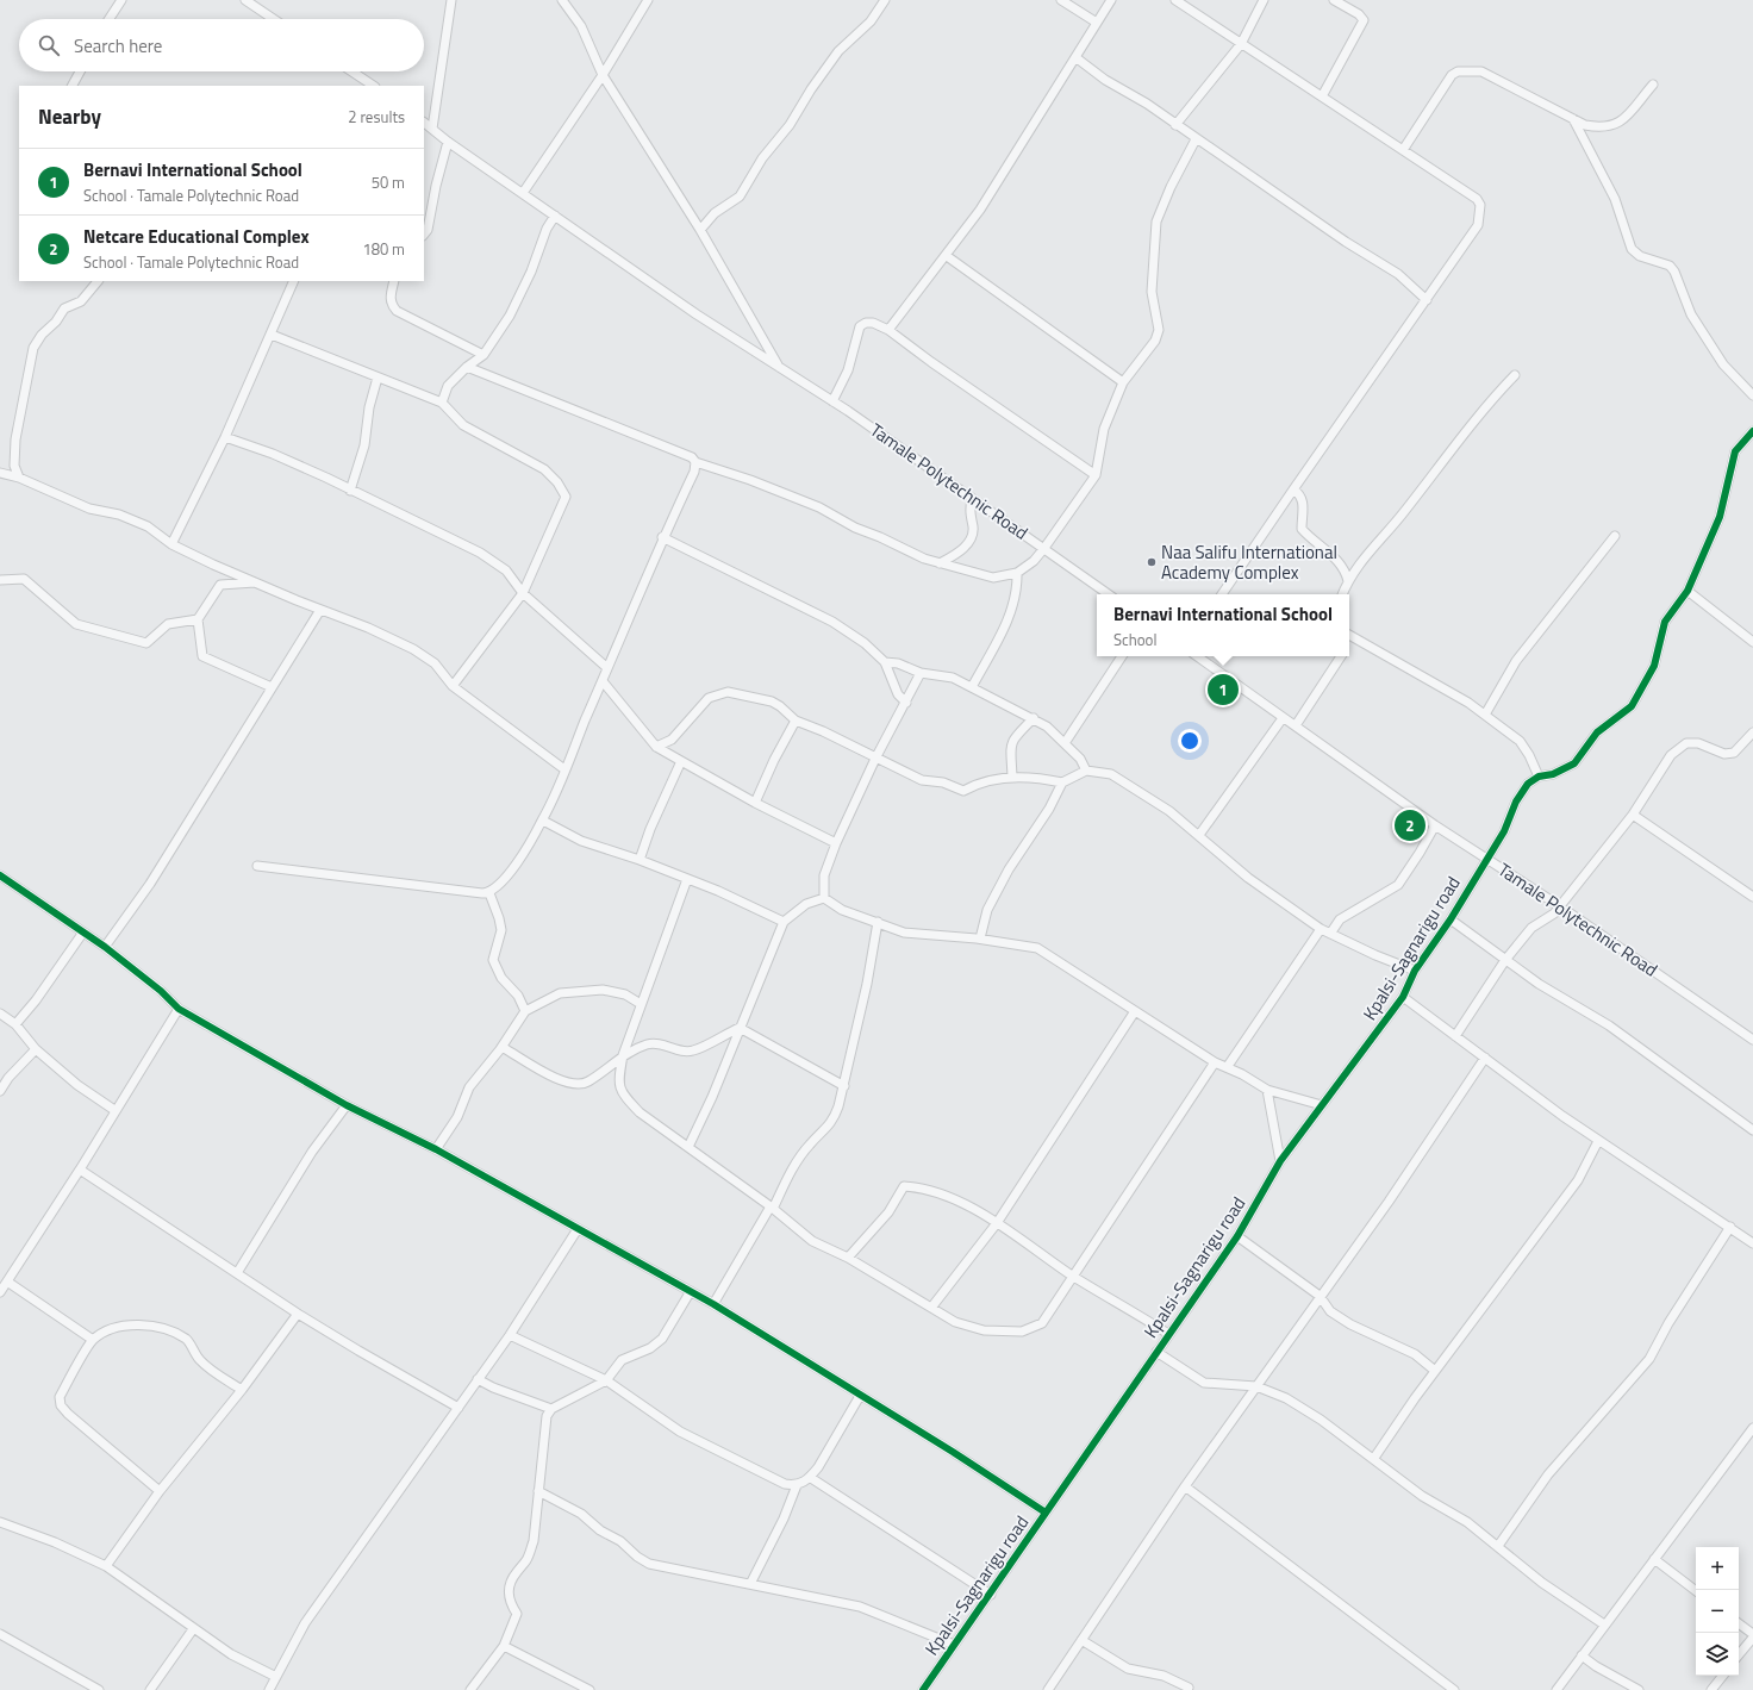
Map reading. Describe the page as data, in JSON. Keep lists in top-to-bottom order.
{
  "streets": {
    "street": ["Tamale Polytechnic Road", "Kpalsi-Sagnarigu road"]
  },
  "crossings": [
    ["Tamale Polytechnic Road", "Kpalsi-Sagnarigu road"]
  ],
  "places": ["Naa Salifu International Academy Complex"],
  "page": {
    "search": "Search here",
    "heading": ["Nearby", "2 results"],
    "list": [
      {
        "mark": "1",
        "name": "Bernavi International School",
        "note": "School · Tamale Polytechnic Road",
        "value": "50 m"
      },
      {
        "mark": "2",
        "name": "Netcare Educational Complex",
        "note": "School · Tamale Polytechnic Road",
        "value": "180 m"
      }
    ],
    "popup": ["Bernavi International School", "School"],
    "pins": ["1", "2"],
    "map_buttons": ["+", "−"]
  }
}
